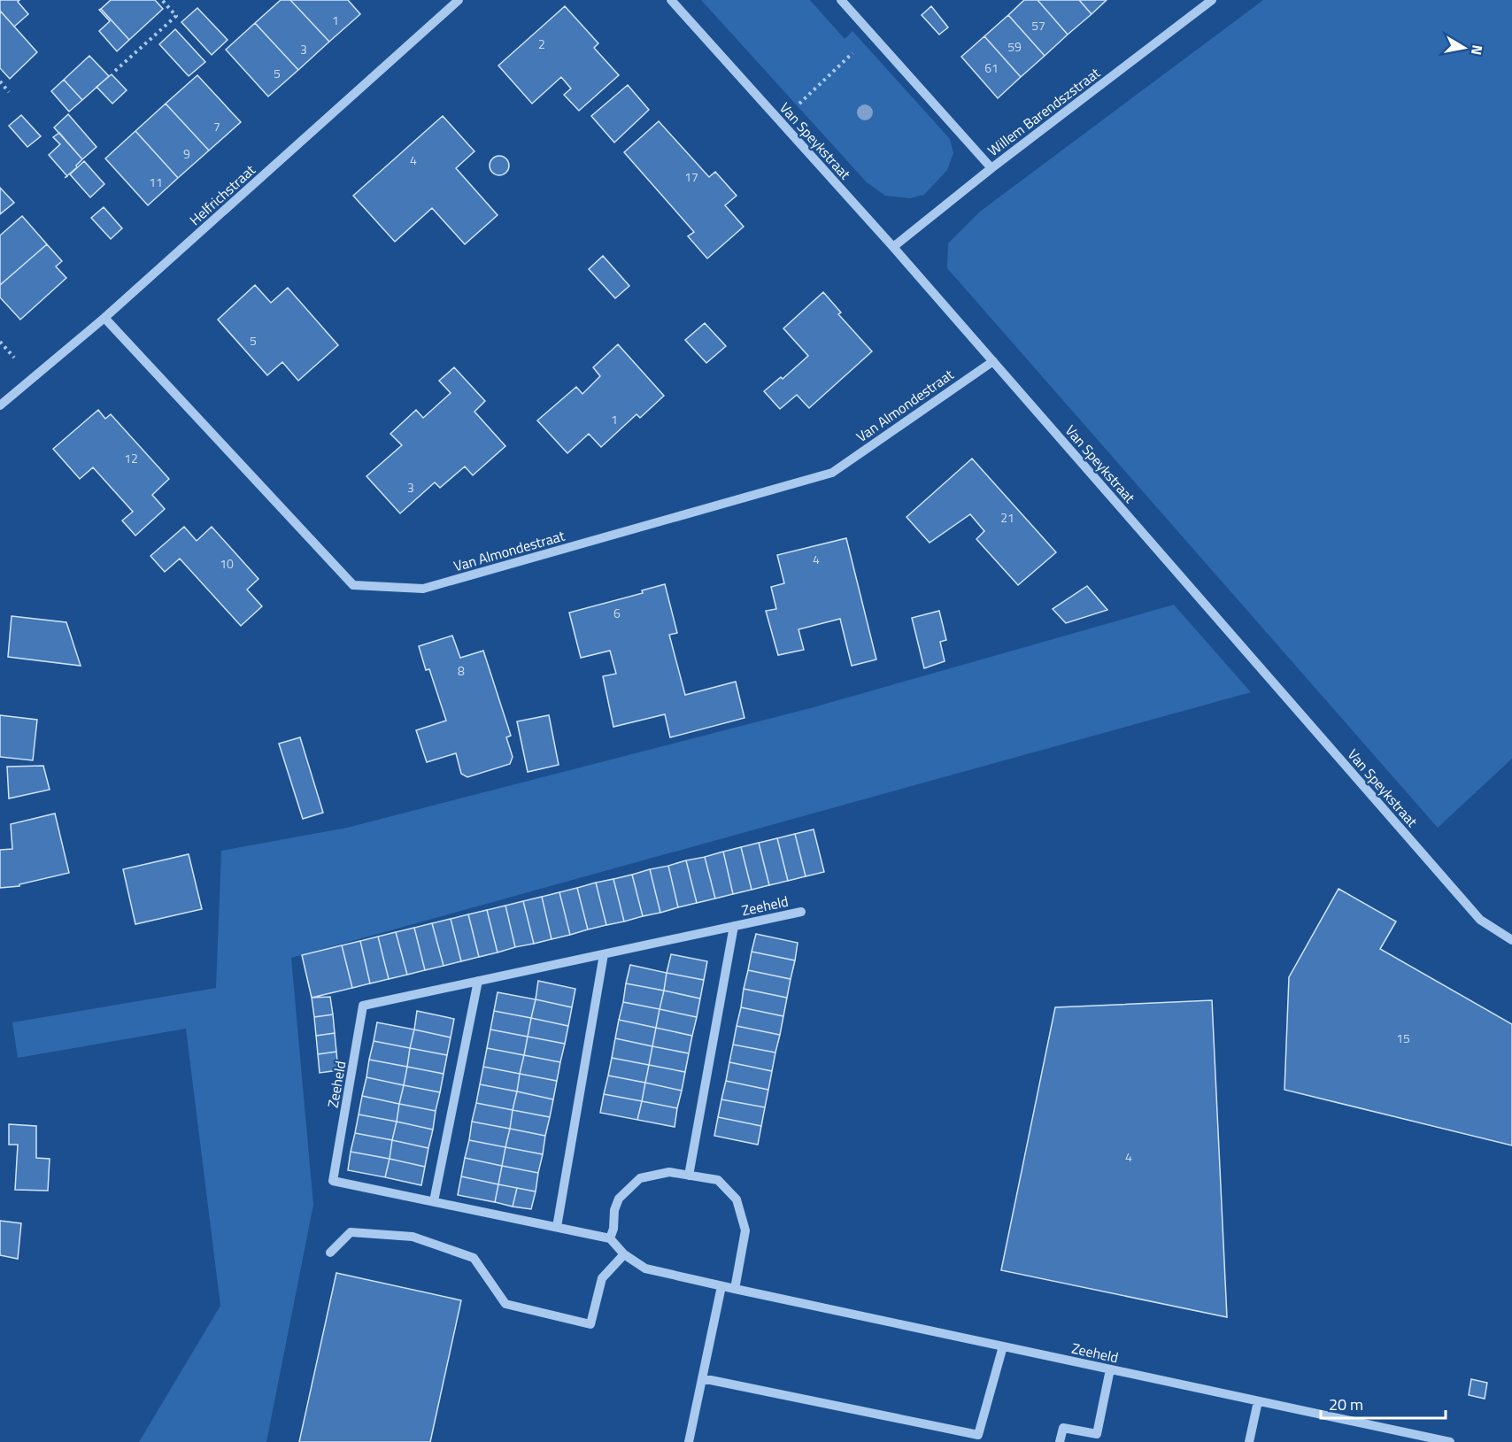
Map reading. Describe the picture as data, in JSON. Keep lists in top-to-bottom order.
{
  "streets": {
    "street": [
      "Willem Barendszstraat",
      "Van Speykstraat",
      "Helfrichstraat",
      "Van Almondestraat",
      "Zeeheld"
    ]
  },
  "crossings": [
    ["Willem Barendszstraat", "Van Speykstraat"],
    ["Van Speykstraat", "Van Almondestraat"],
    ["Helfrichstraat", "Van Almondestraat"]
  ],
  "house_numbers": [
    "1",
    "57",
    "2",
    "59",
    "3",
    "61",
    "5",
    "7",
    "9",
    "4",
    "17",
    "11",
    "5",
    "1",
    "12",
    "3",
    "21",
    "4",
    "10",
    "6",
    "8",
    "15",
    "4"
  ],
  "scale_bar": "20 m",
  "north": "right"
}
